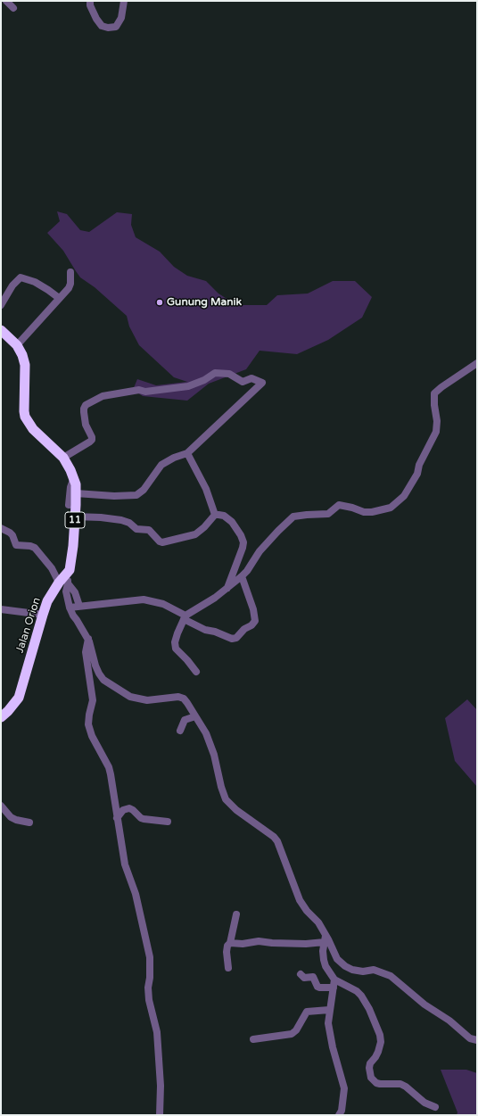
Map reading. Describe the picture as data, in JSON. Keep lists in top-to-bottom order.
{
  "streets": {
    "highway": ["11", "Jalan Orion"]
  },
  "places": ["Gunung Manik"]
}
